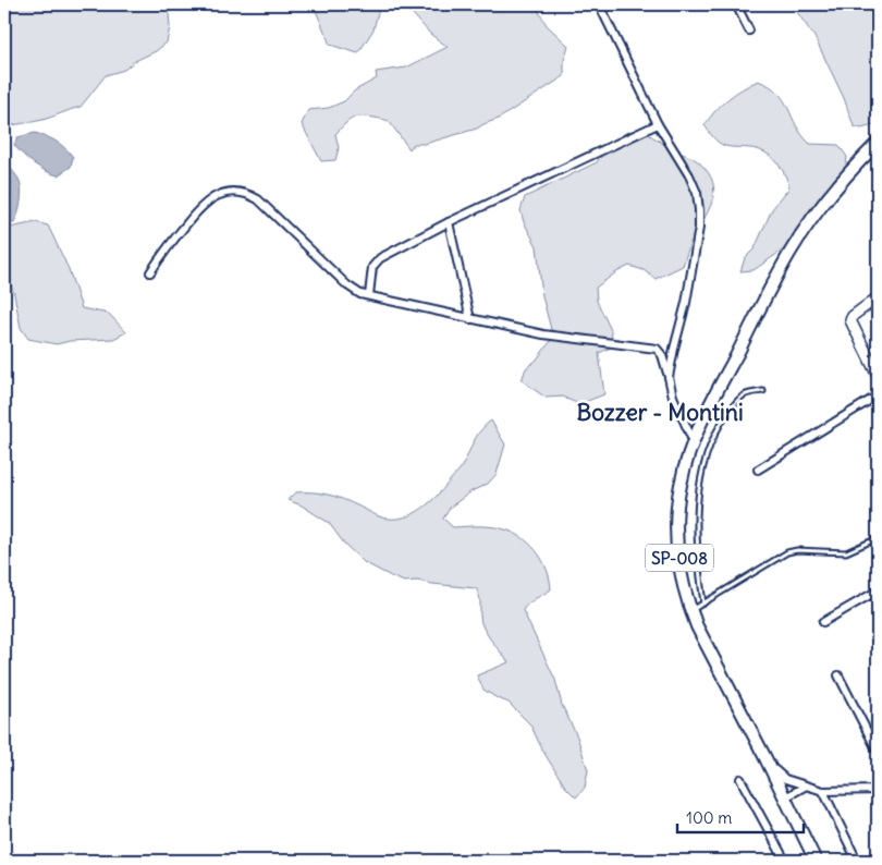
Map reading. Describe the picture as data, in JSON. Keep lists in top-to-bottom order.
{
  "streets": {
    "main road": ["SP-008"]
  },
  "districts": ["Bozzer - Montini"],
  "scale_bar": "100 m"
}
